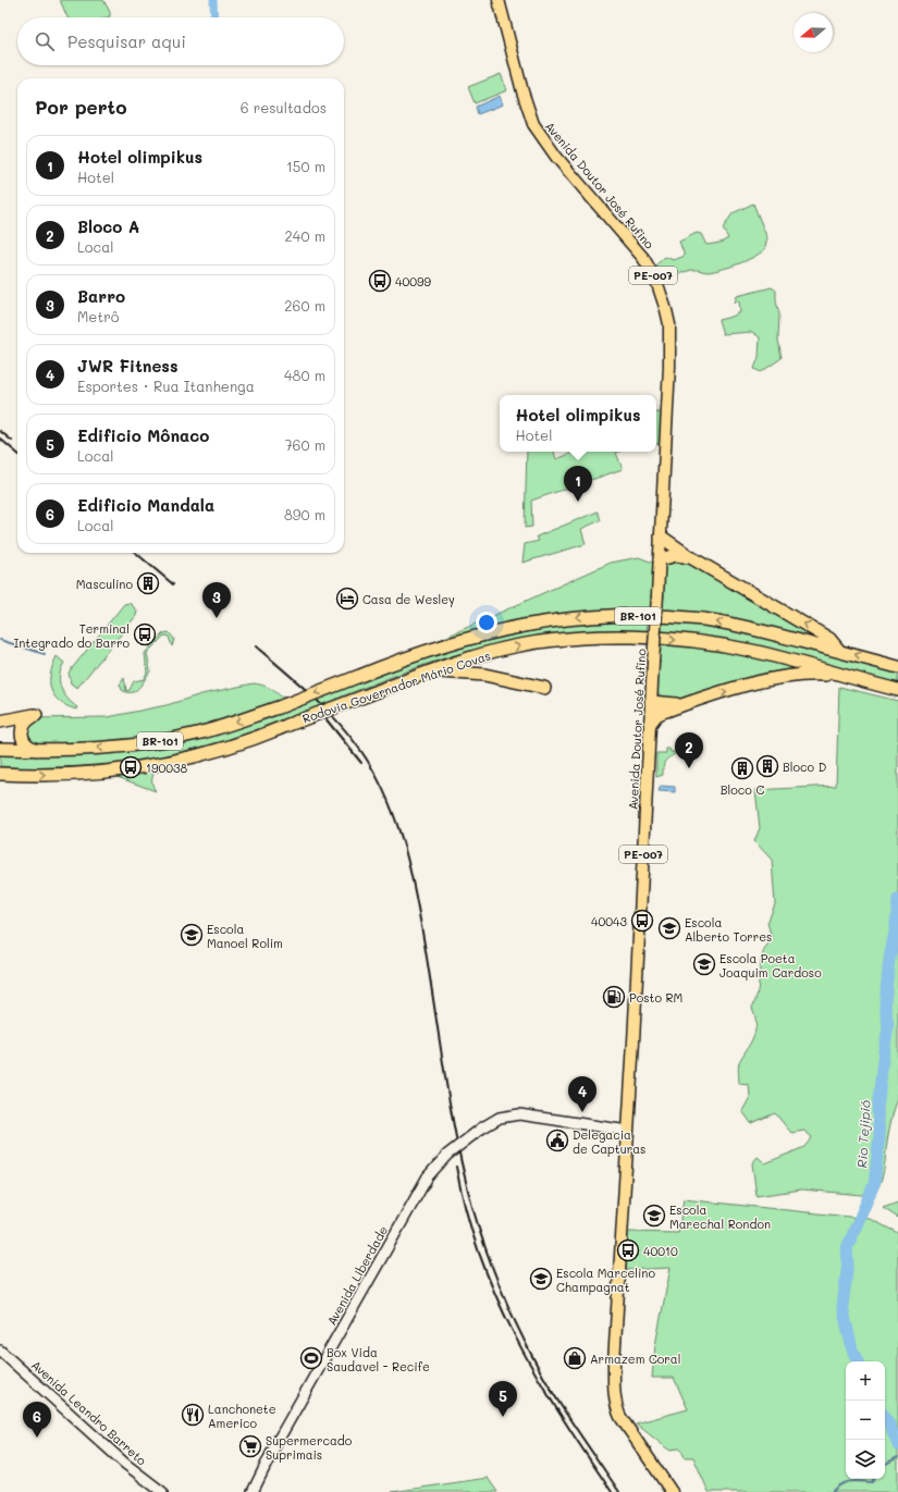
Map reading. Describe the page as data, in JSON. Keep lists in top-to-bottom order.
{
  "streets": {
    "highway": ["BR-101", "Rodovia Governador Mário Covas"],
    "main road": [
      "Avenida Doutor José Rufino",
      "PE-007",
      "Avenida Liberdade",
      "Avenida Leandro Barreto"
    ]
  },
  "crossings": [
    ["Avenida Doutor José Rufino", "Avenida Liberdade"]
  ],
  "water": ["Rio Tejipió"],
  "places": {
    "bus stop": [
      "40099",
      "Terminal Integrado do Barro",
      "190038",
      "40043",
      "40010"
    ],
    "building": ["Masculino", "Bloco D", "Bloco C"],
    "hotel": ["Casa de Wesley"],
    "school or university": [
      "Escola Alberto Torres",
      "Escola Manoel Rolim",
      "Escola Poeta Joaquim Cardoso",
      "Escola Marechal Rondon",
      "Escola Marcelino Champagnat"
    ],
    "fuel station": ["Posto RM"],
    "public building": ["Delegacia de Capturas"],
    "sports": ["Box Vida Saudavel - Recife"],
    "shop": ["Armazem Coral"],
    "restaurant": ["Lanchonete Americo"],
    "supermarket": ["Supermercado Suprimais"]
  },
  "north": "left",
  "page": {
    "search": "Pesquisar aqui",
    "heading": ["Por perto", "6 resultados"],
    "list": [
      {
        "mark": "1",
        "name": "Hotel olimpikus",
        "note": "Hotel",
        "value": "150 m"
      },
      {
        "mark": "2",
        "name": "Bloco A",
        "note": "Local",
        "value": "240 m"
      },
      {
        "mark": "3",
        "name": "Barro",
        "note": "Metrô",
        "value": "260 m"
      },
      {
        "mark": "4",
        "name": "JWR Fitness",
        "note": "Esportes · Rua Itanhenga",
        "value": "480 m"
      },
      {
        "mark": "5",
        "name": "Edificio Mônaco",
        "note": "Local",
        "value": "760 m"
      },
      {
        "mark": "6",
        "name": "Edificio Mandala",
        "note": "Local",
        "value": "890 m"
      }
    ],
    "popup": ["Hotel olimpikus", "Hotel"],
    "pins": [
      "1",
      "3",
      "2",
      "4",
      "5",
      "6"
    ],
    "map_buttons": ["+", "−"]
  }
}
